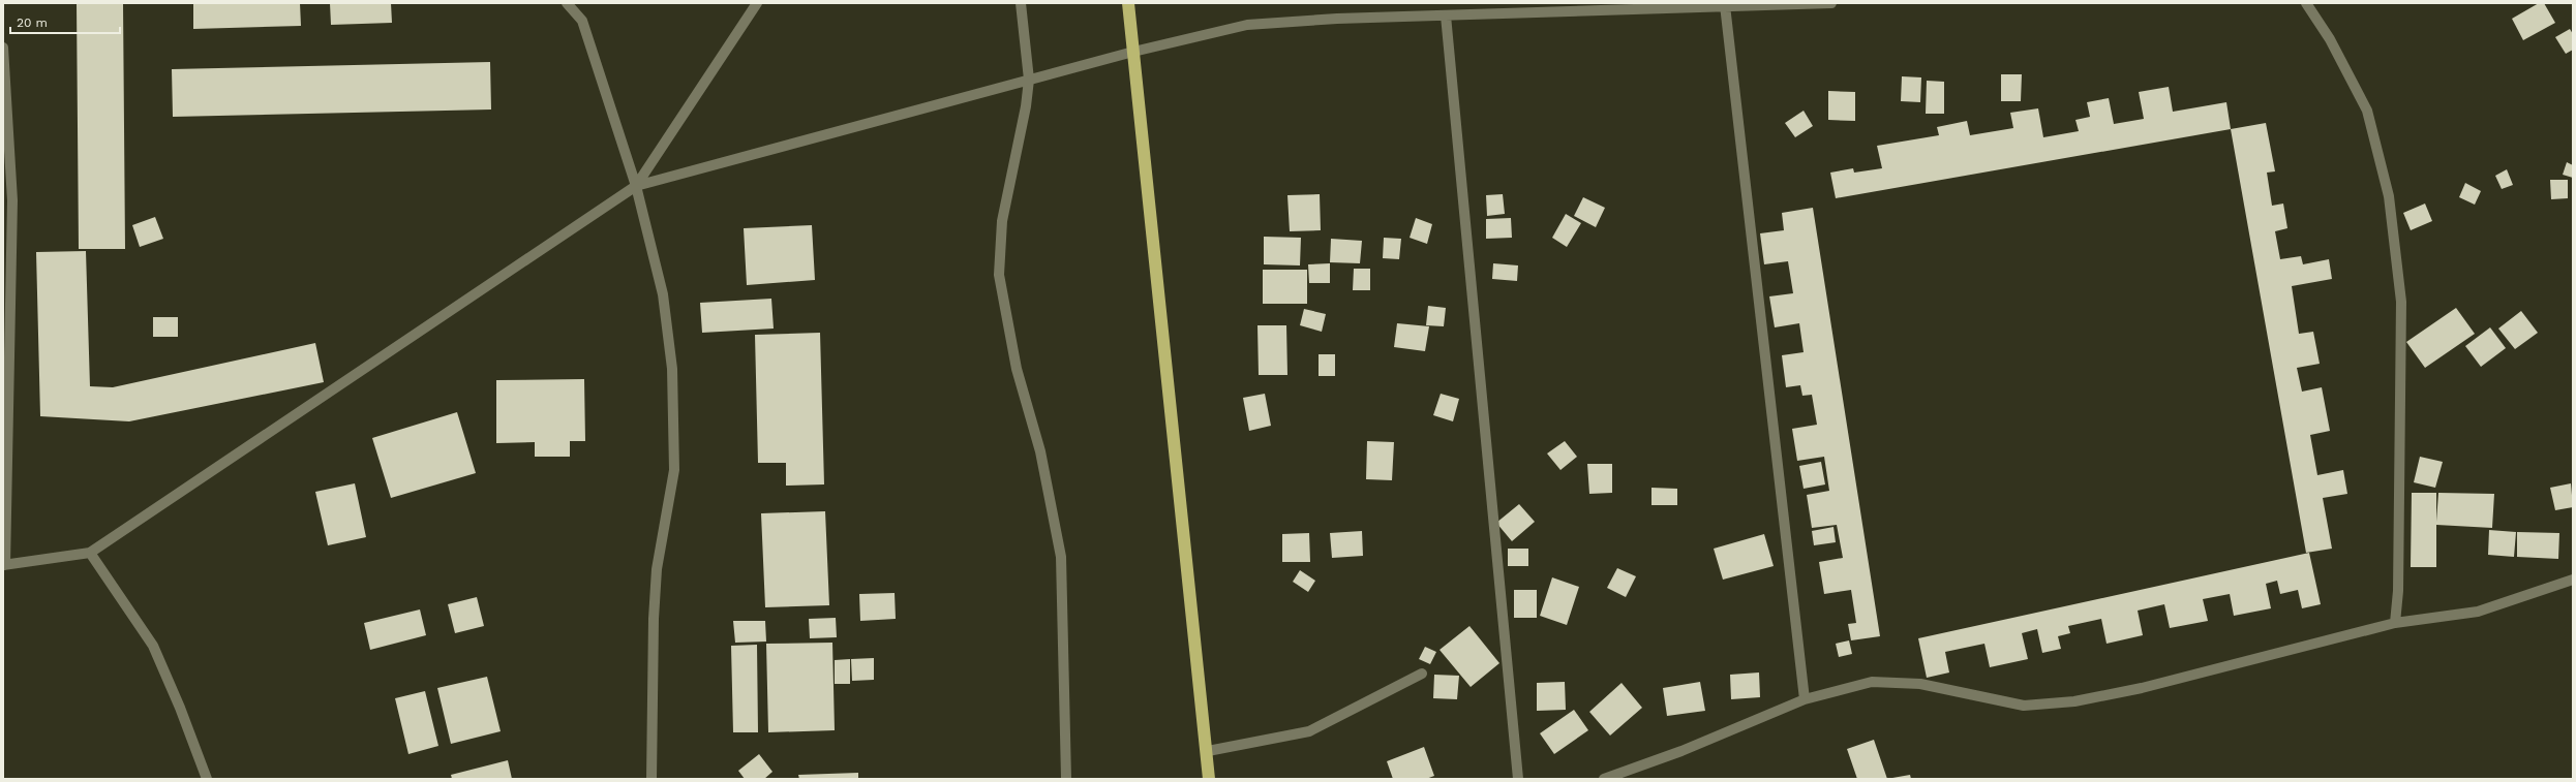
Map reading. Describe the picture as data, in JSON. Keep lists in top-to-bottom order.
{
  "scale_bar": "20 m"
}
